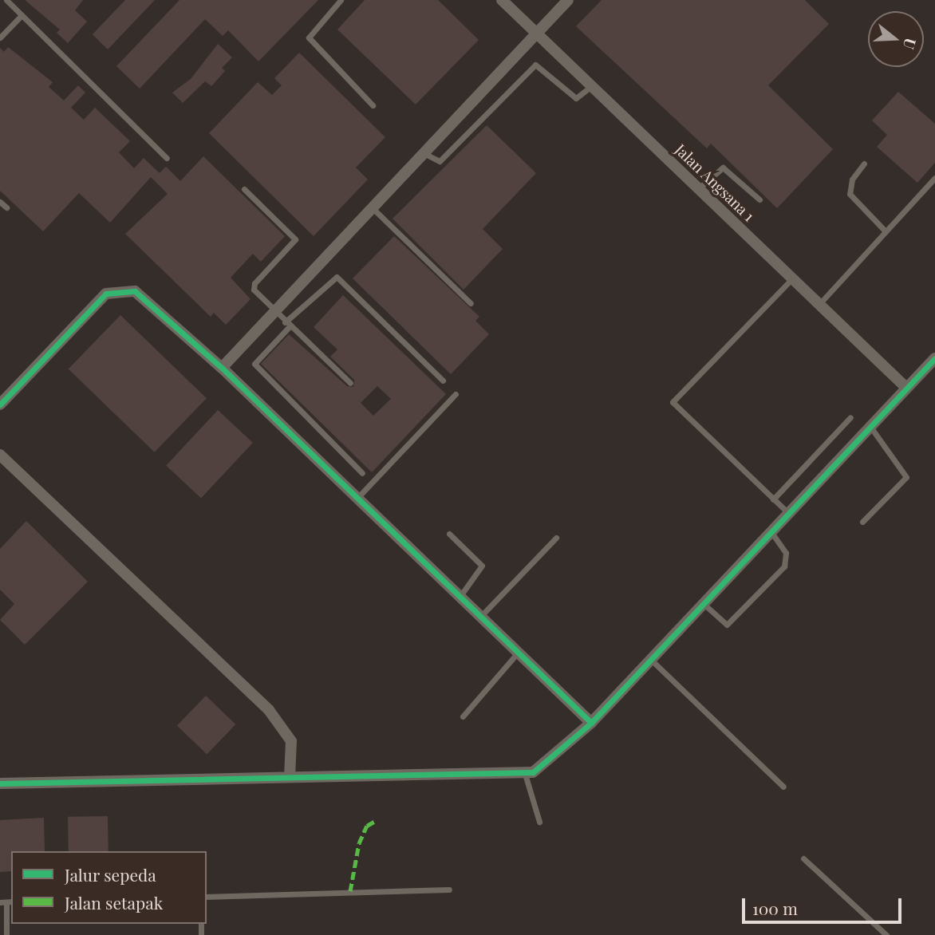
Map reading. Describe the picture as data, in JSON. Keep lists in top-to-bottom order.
{
  "streets": {
    "street": ["Jalan Angsana 1"]
  },
  "legend": ["Jalur sepeda", "Jalan setapak"],
  "scale_bar": "100 m",
  "north": "right"
}
